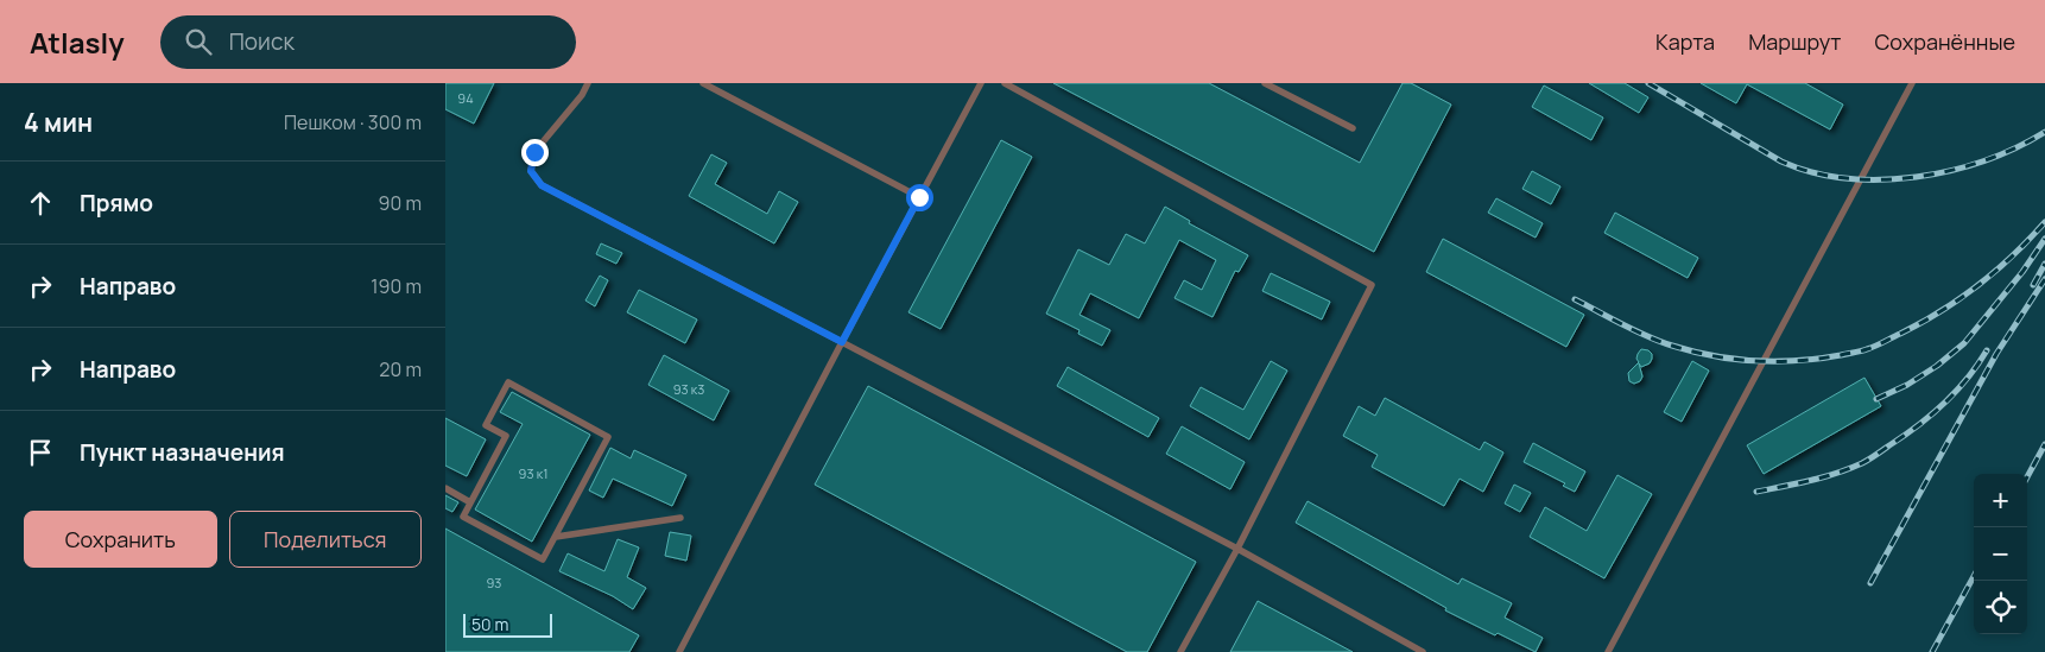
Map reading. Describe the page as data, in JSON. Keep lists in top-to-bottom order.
{
  "house_numbers": [
    "94",
    "93 к3",
    "93 к1",
    "93"
  ],
  "scale_bar": "50 m",
  "page": {
    "header": "Atlasly",
    "search": "Поиск",
    "nav": ["Карта", "Маршрут", "Сохранённые"],
    "heading": ["4 мин", "Пешком · 300 m"],
    "list": [
      ["Прямо", "90 m"],
      ["Направо", "190 m"],
      ["Направо", "20 m"],
      "Пункт назначения"
    ],
    "map_buttons": ["+", "−"],
    "buttons": ["Сохранить", "Поделиться"],
    "scale": "50 m"
  }
}
